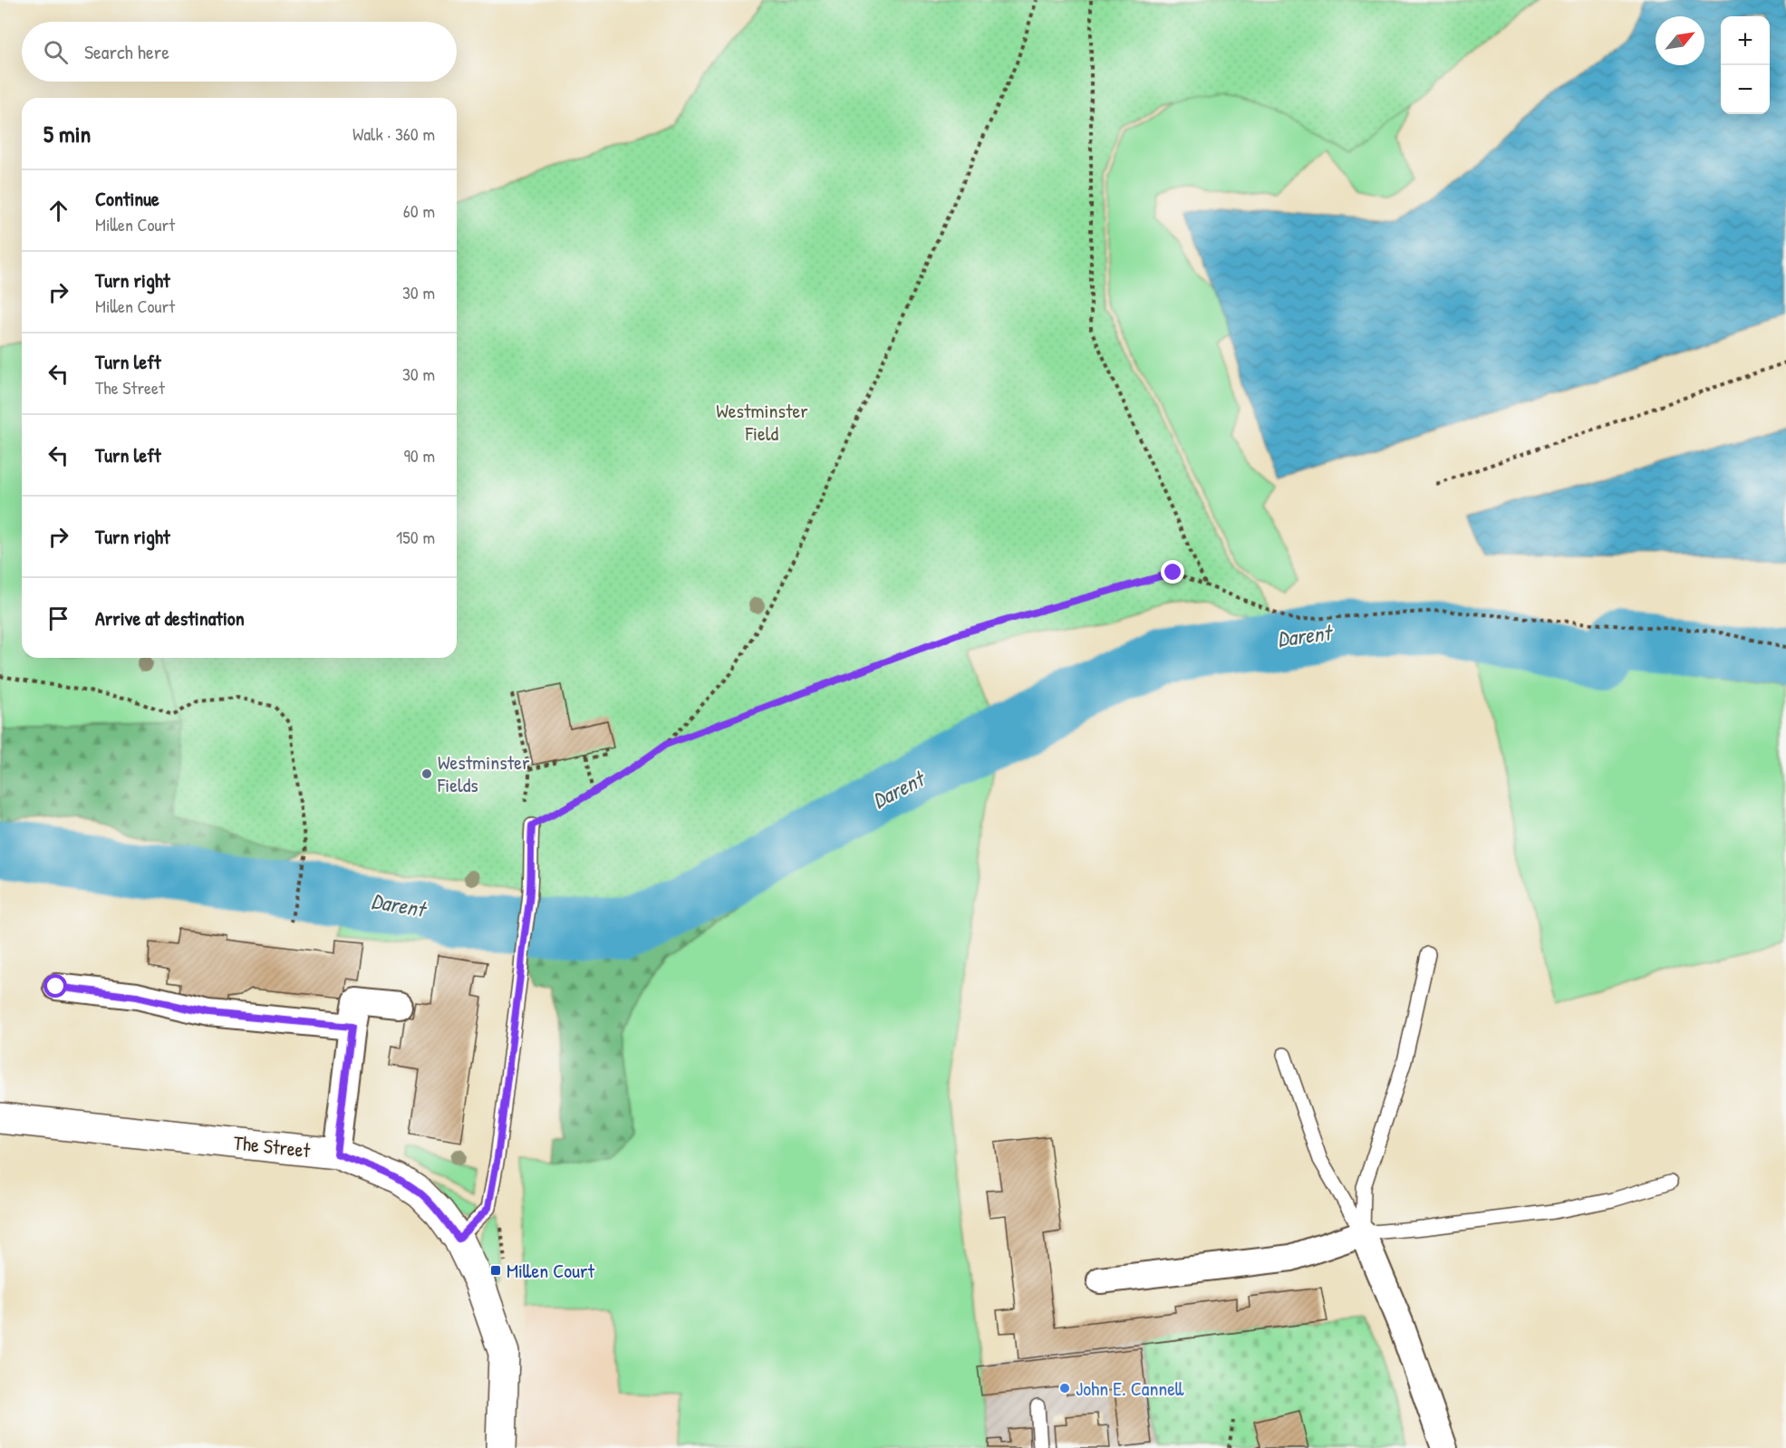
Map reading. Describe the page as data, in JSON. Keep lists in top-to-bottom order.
{
  "streets": {
    "street": ["The Street"]
  },
  "water": ["Darent"],
  "parks": ["Westminster Field"],
  "places": {
    "other": ["Westminster Fields", "John E. Cannell"],
    "transit": ["Millen Court"]
  },
  "north": "top right",
  "page": {
    "map_buttons": ["+", "−"],
    "search": "Search here",
    "heading": ["5 min", "Walk · 360 m"],
    "list": [
      ["Continue", "Millen Court", "60 m"],
      ["Turn right", "Millen Court", "30 m"],
      ["Turn left", "The Street", "30 m"],
      ["Turn left", "90 m"],
      ["Turn right", "150 m"],
      "Arrive at destination"
    ]
  }
}
